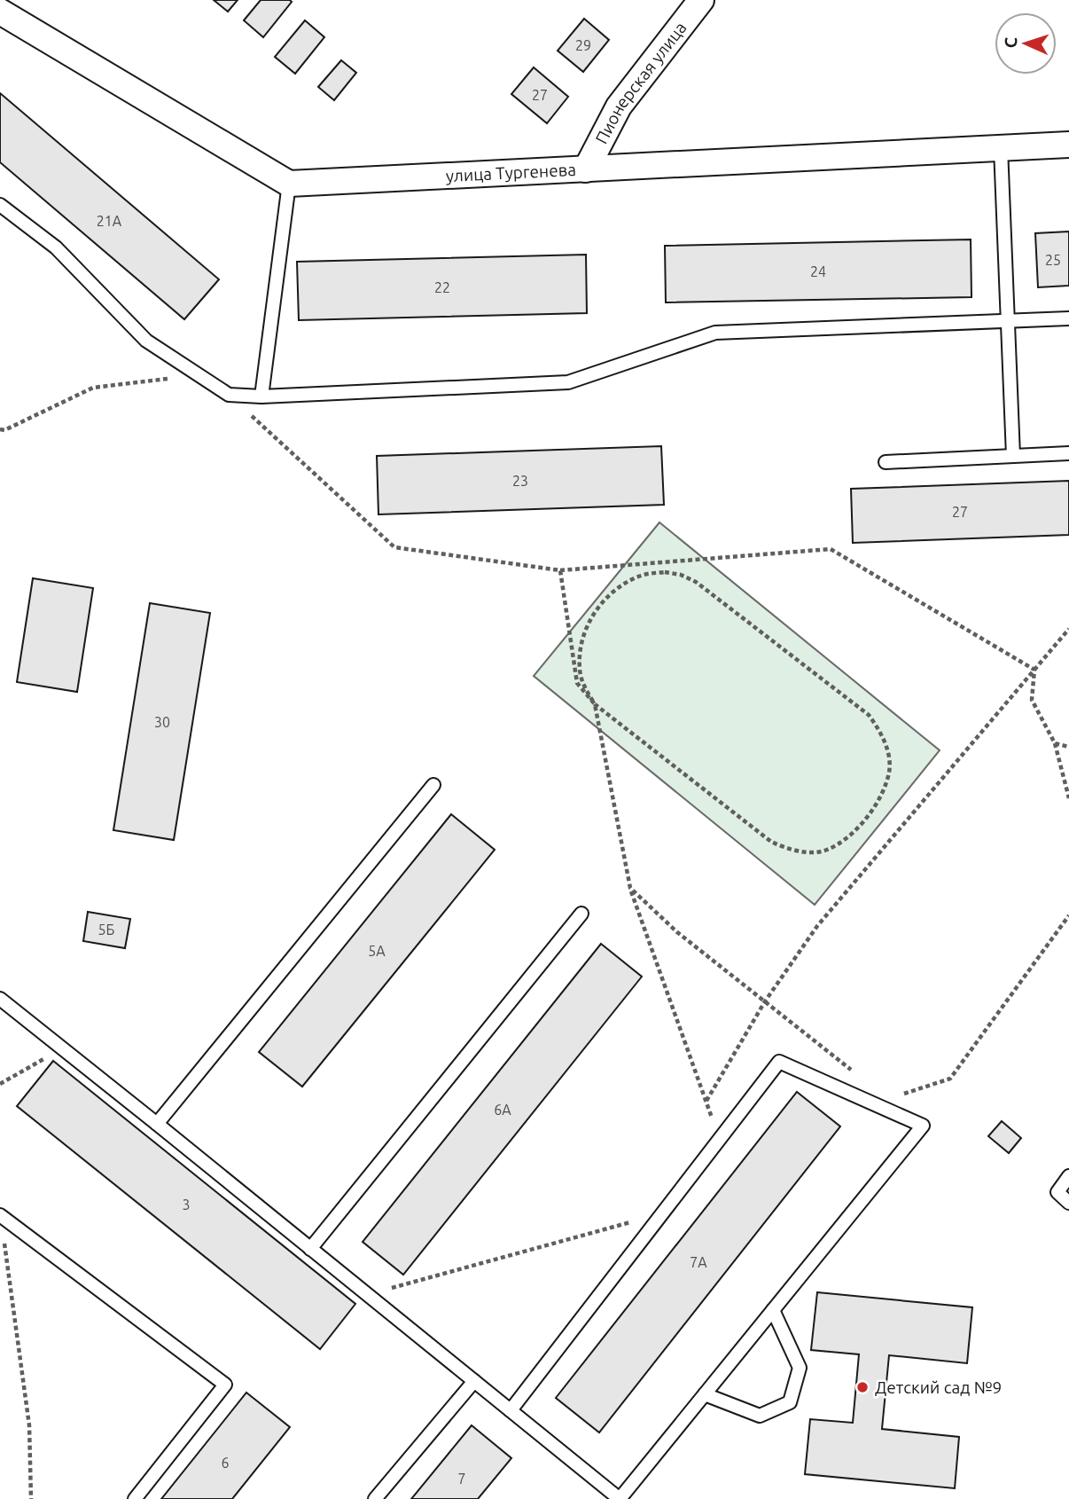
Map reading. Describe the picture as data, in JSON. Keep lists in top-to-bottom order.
{
  "streets": {
    "street": ["Пионерская улица", "улица Тургенева"]
  },
  "crossings": [
    ["Пионерская улица", "улица Тургенева"]
  ],
  "places": ["Детский сад №9"],
  "house_numbers": [
    "29",
    "27",
    "21А",
    "25",
    "24",
    "22",
    "23",
    "27",
    "30",
    "5Б",
    "5А",
    "6А",
    "3",
    "7А",
    "6",
    "7"
  ],
  "north": "left"
}
